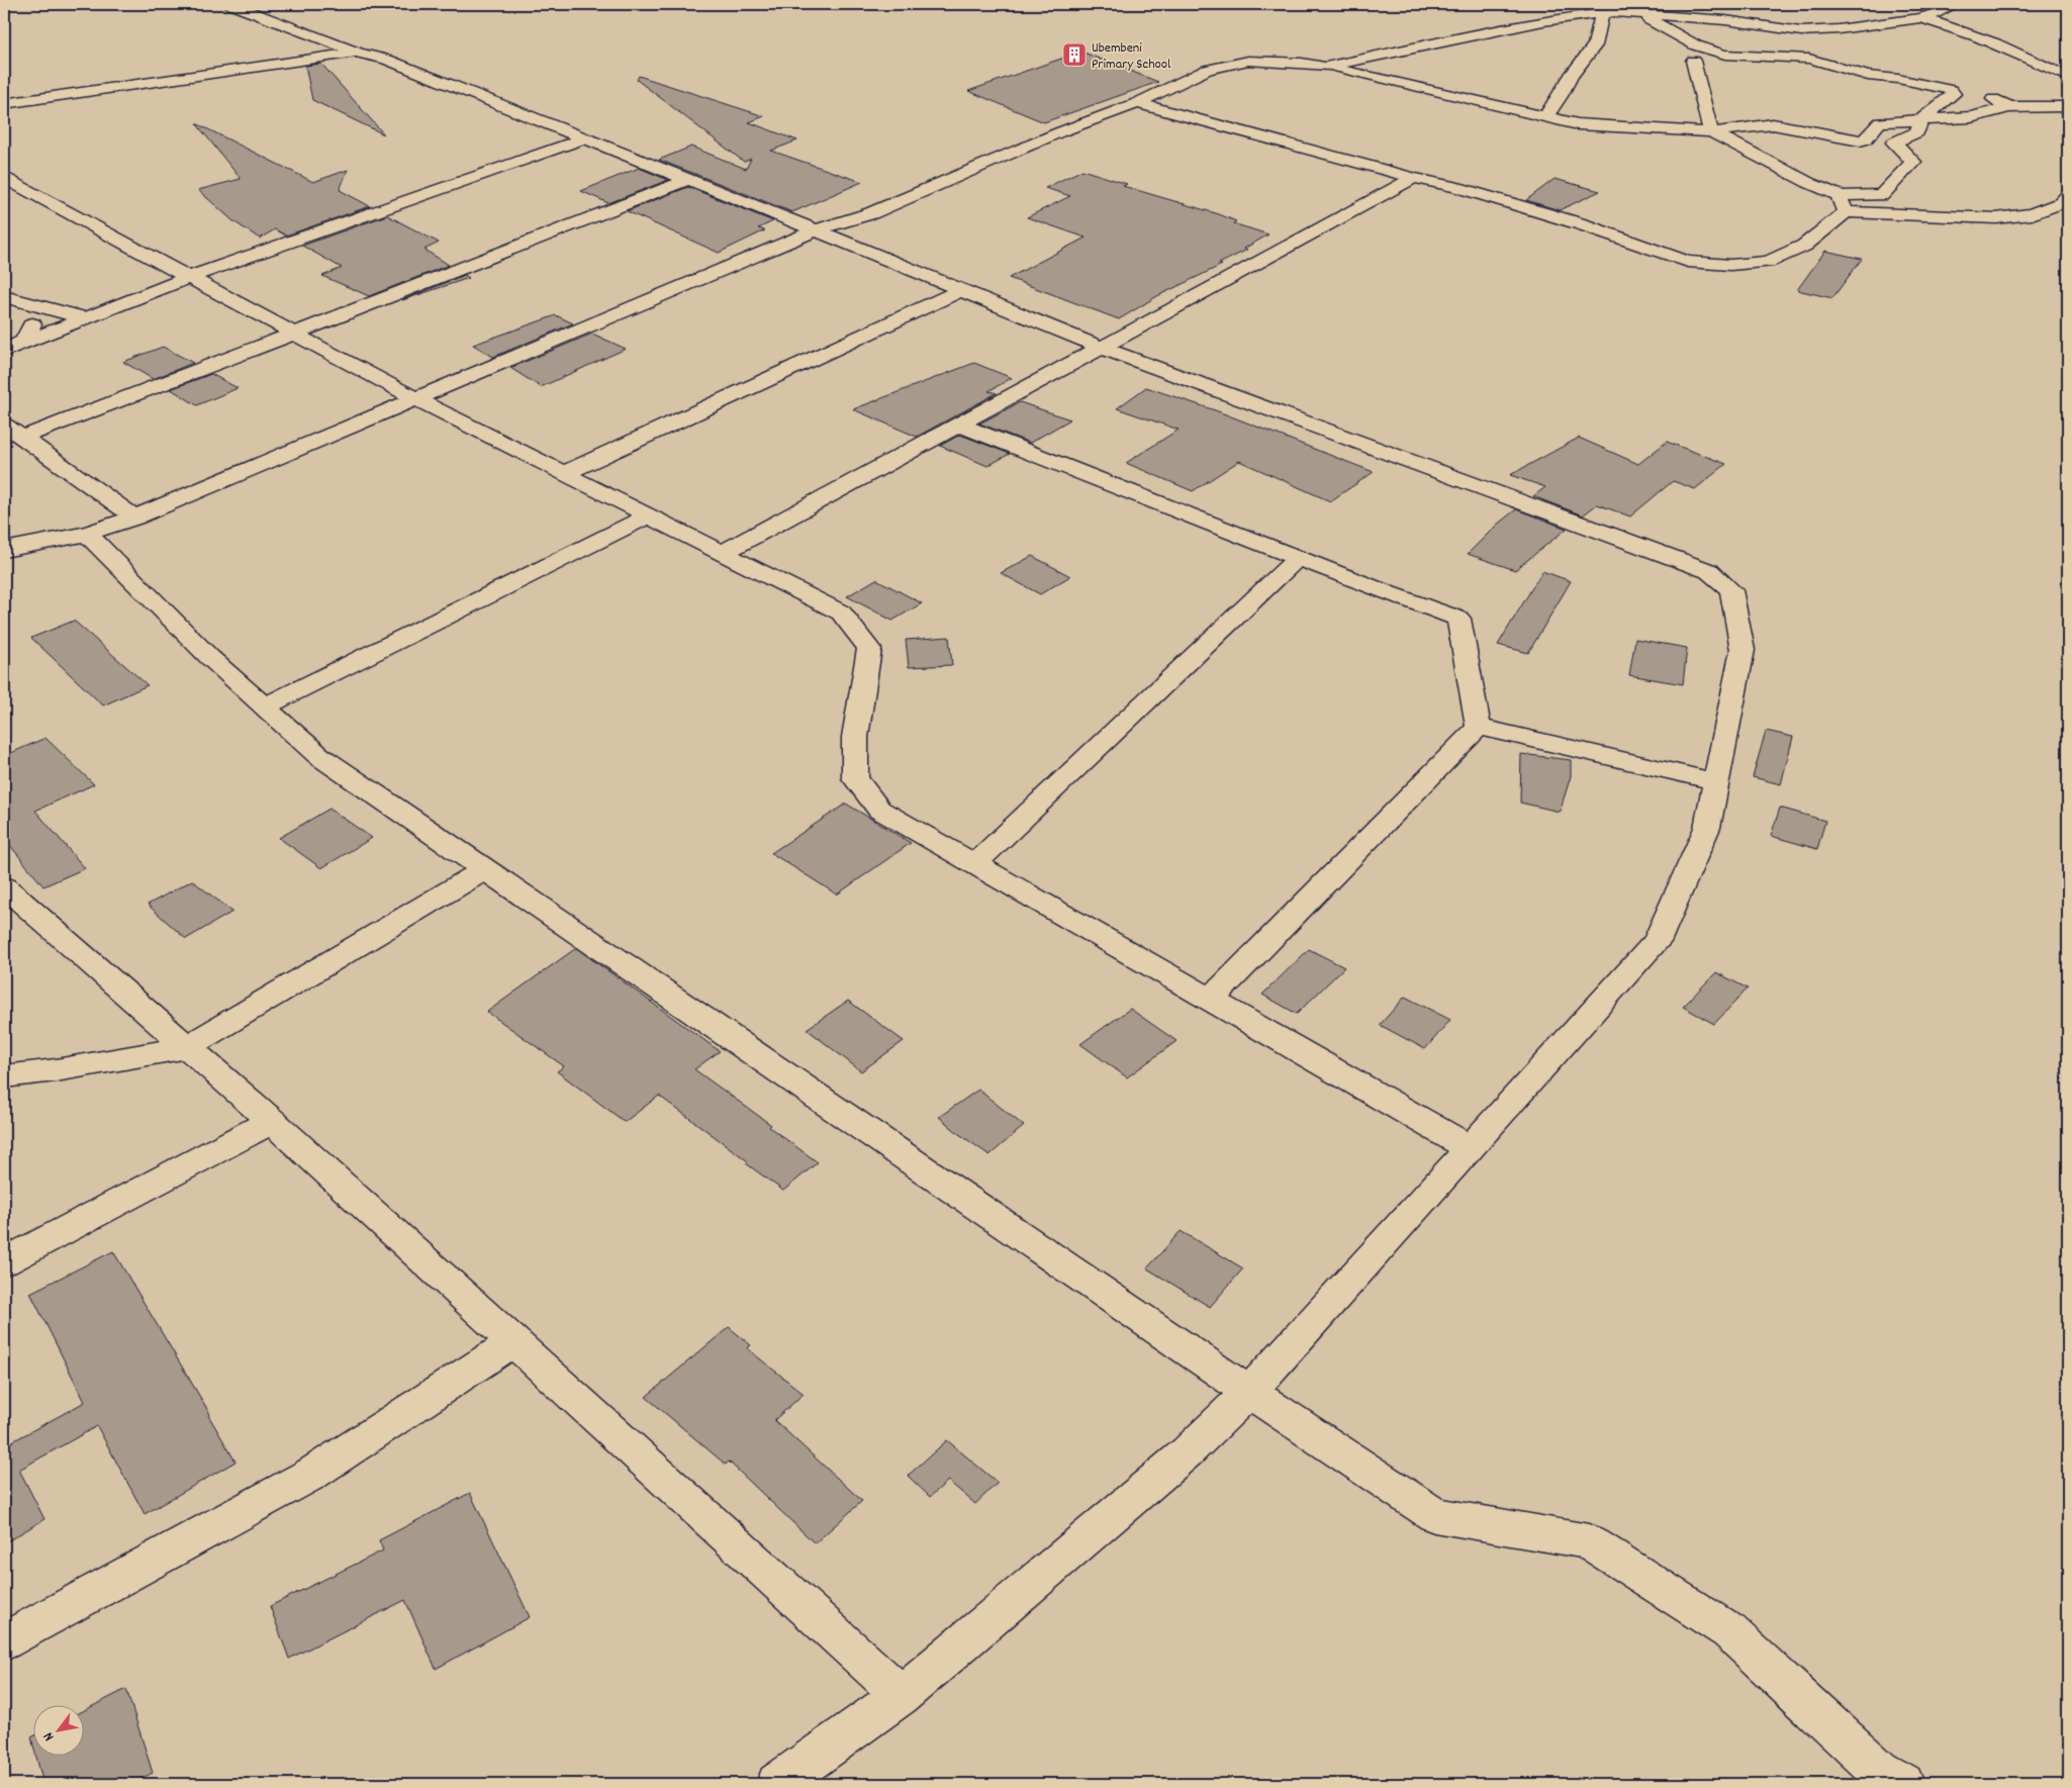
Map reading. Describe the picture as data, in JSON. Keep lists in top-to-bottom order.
{
  "places": {
    "building": ["Ubembeni Primary School"]
  },
  "north": "bottom left"
}
